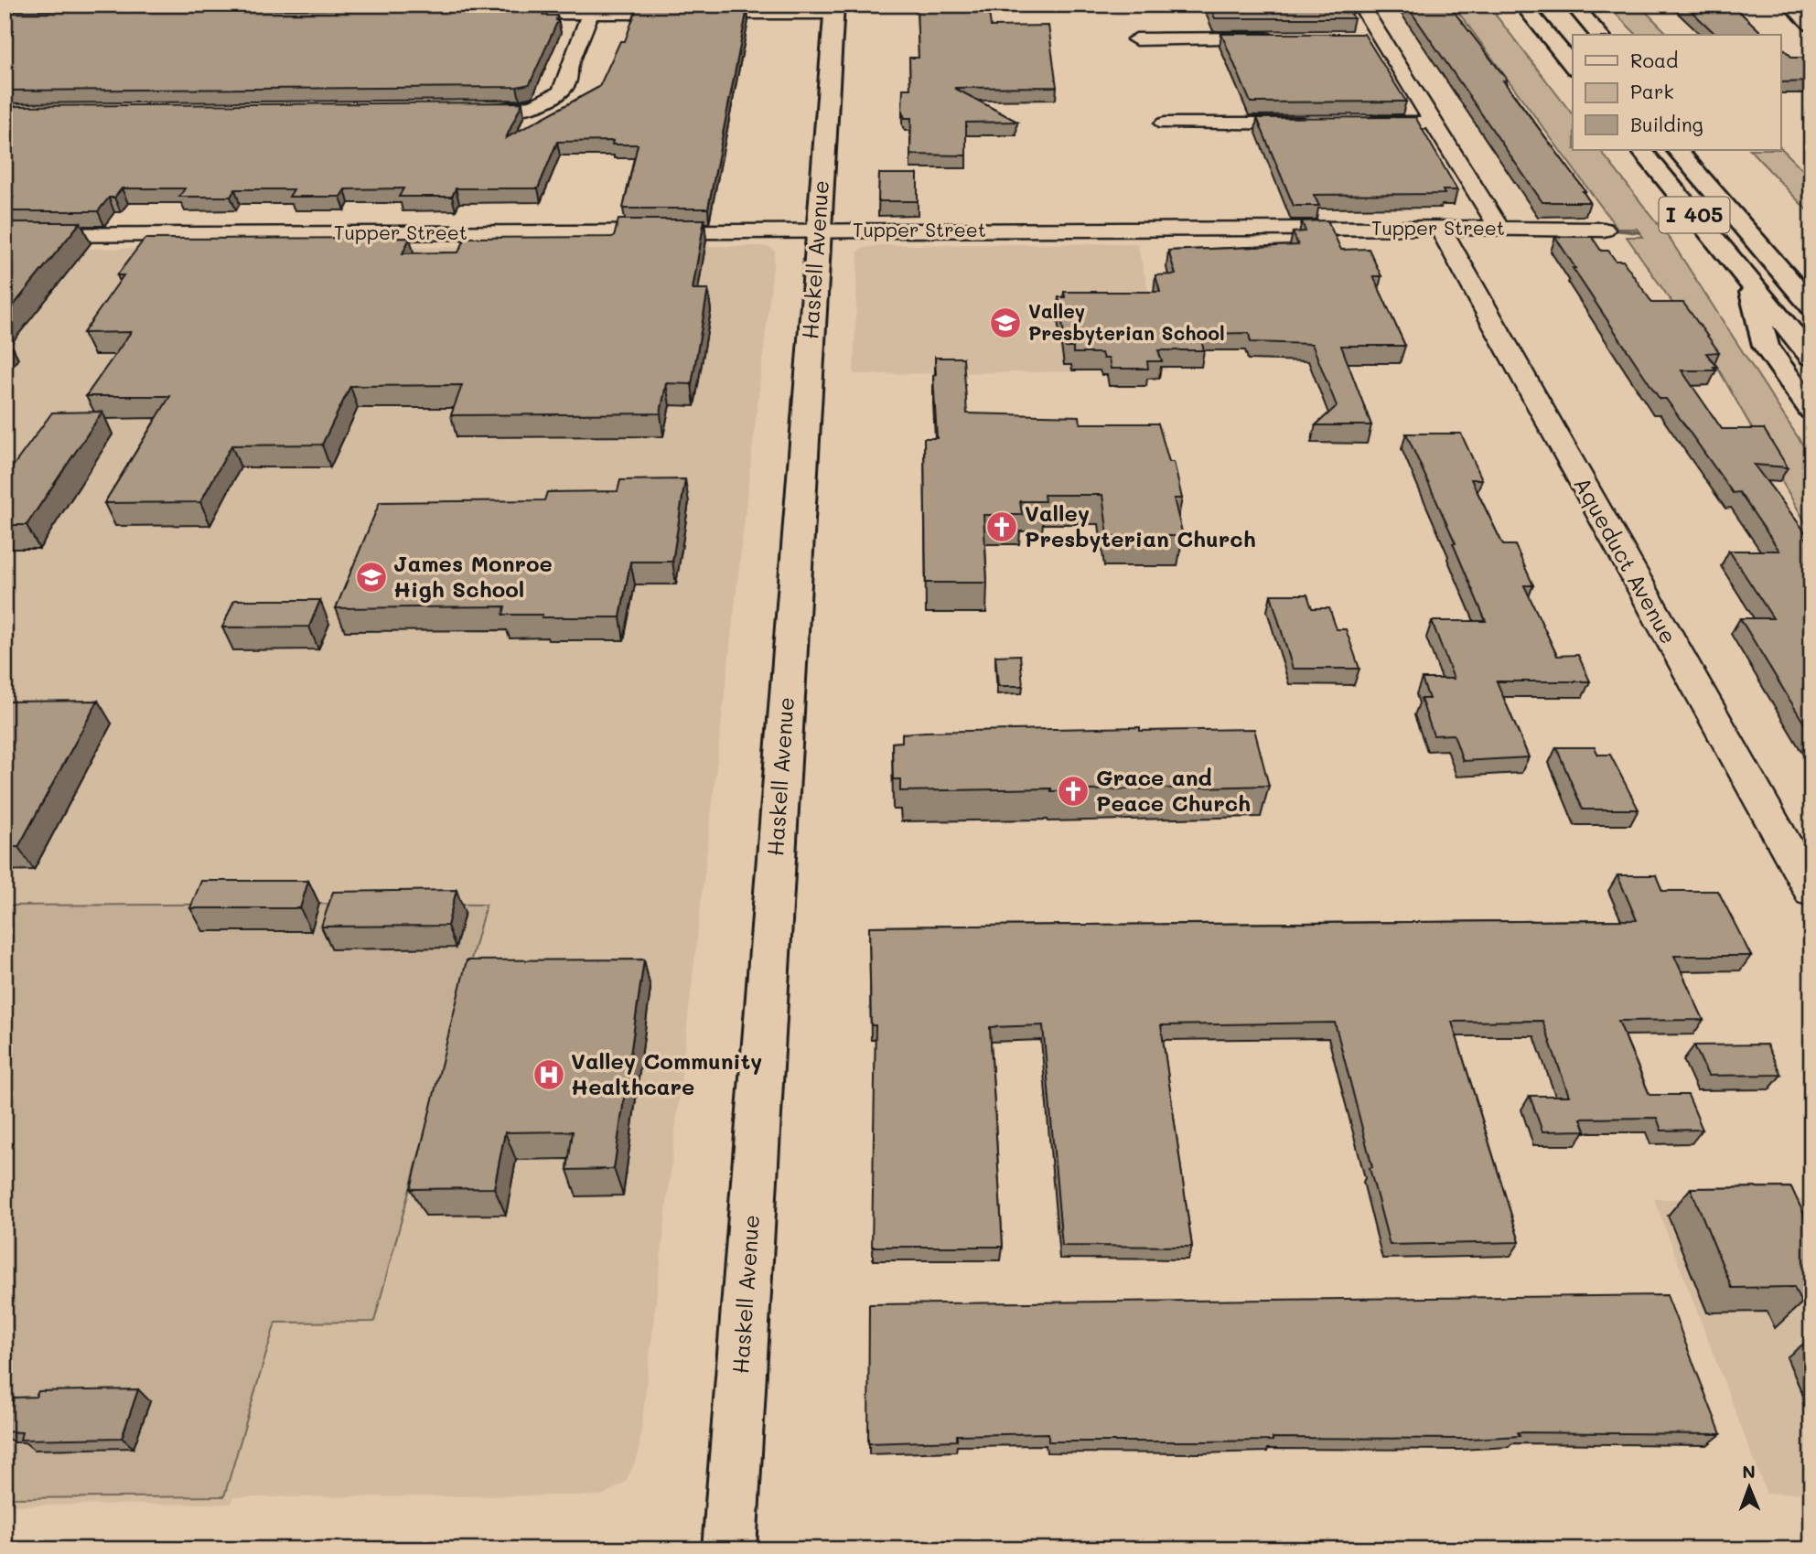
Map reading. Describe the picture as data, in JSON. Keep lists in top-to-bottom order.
{
  "streets": {
    "main road": ["I 405", "Haskell Avenue"],
    "street": ["Tupper Street", "Aqueduct Avenue"]
  },
  "crossings": [
    ["Tupper Street", "Haskell Avenue"],
    ["Tupper Street", "Aqueduct Avenue"]
  ],
  "places": {
    "school or university": ["Valley Presbyterian School", "James Monroe High School"],
    "church": ["Valley Presbyterian Church", "Grace and Peace Church"],
    "hospital": ["Valley Community Healthcare"]
  },
  "legend": ["Road", "Park", "Building"],
  "north": "top"
}
